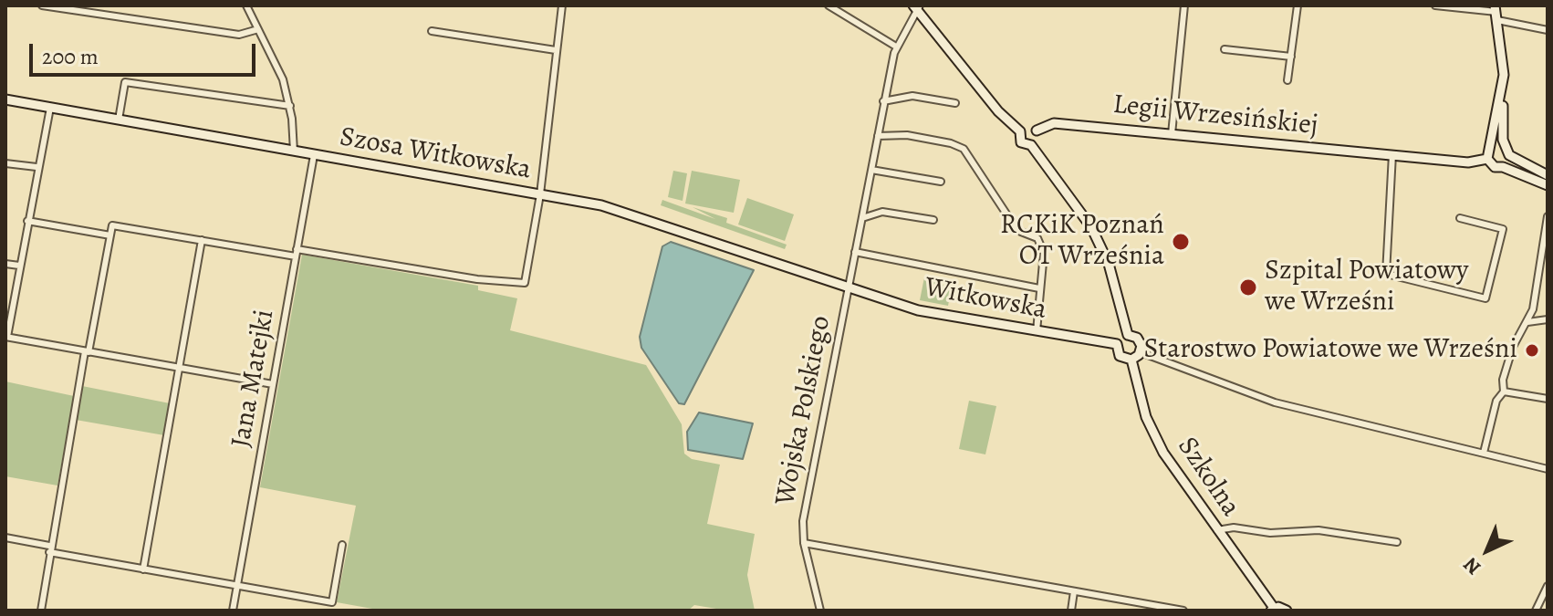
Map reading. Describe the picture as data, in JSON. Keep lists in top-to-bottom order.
{
  "streets": {
    "street": [
      "Legii Wrzesińskiej",
      "Szosa Witkowska",
      "Witkowska",
      "Jana Matejki",
      "Wojska Polskiego",
      "Szkolna"
    ]
  },
  "crossings": [
    ["Szosa Witkowska", "Witkowska"],
    ["Szosa Witkowska", "Jana Matejki"],
    ["Szosa Witkowska", "Wojska Polskiego"],
    ["Witkowska", "Wojska Polskiego"],
    ["Witkowska", "Szkolna"]
  ],
  "places": ["RCKiK Poznań OT Września", "Szpital Powiatowy we Wrześni", "Starostwo Powiatowe we Wrześni"],
  "scale_bar": "200 m",
  "north": "bottom left"
}
